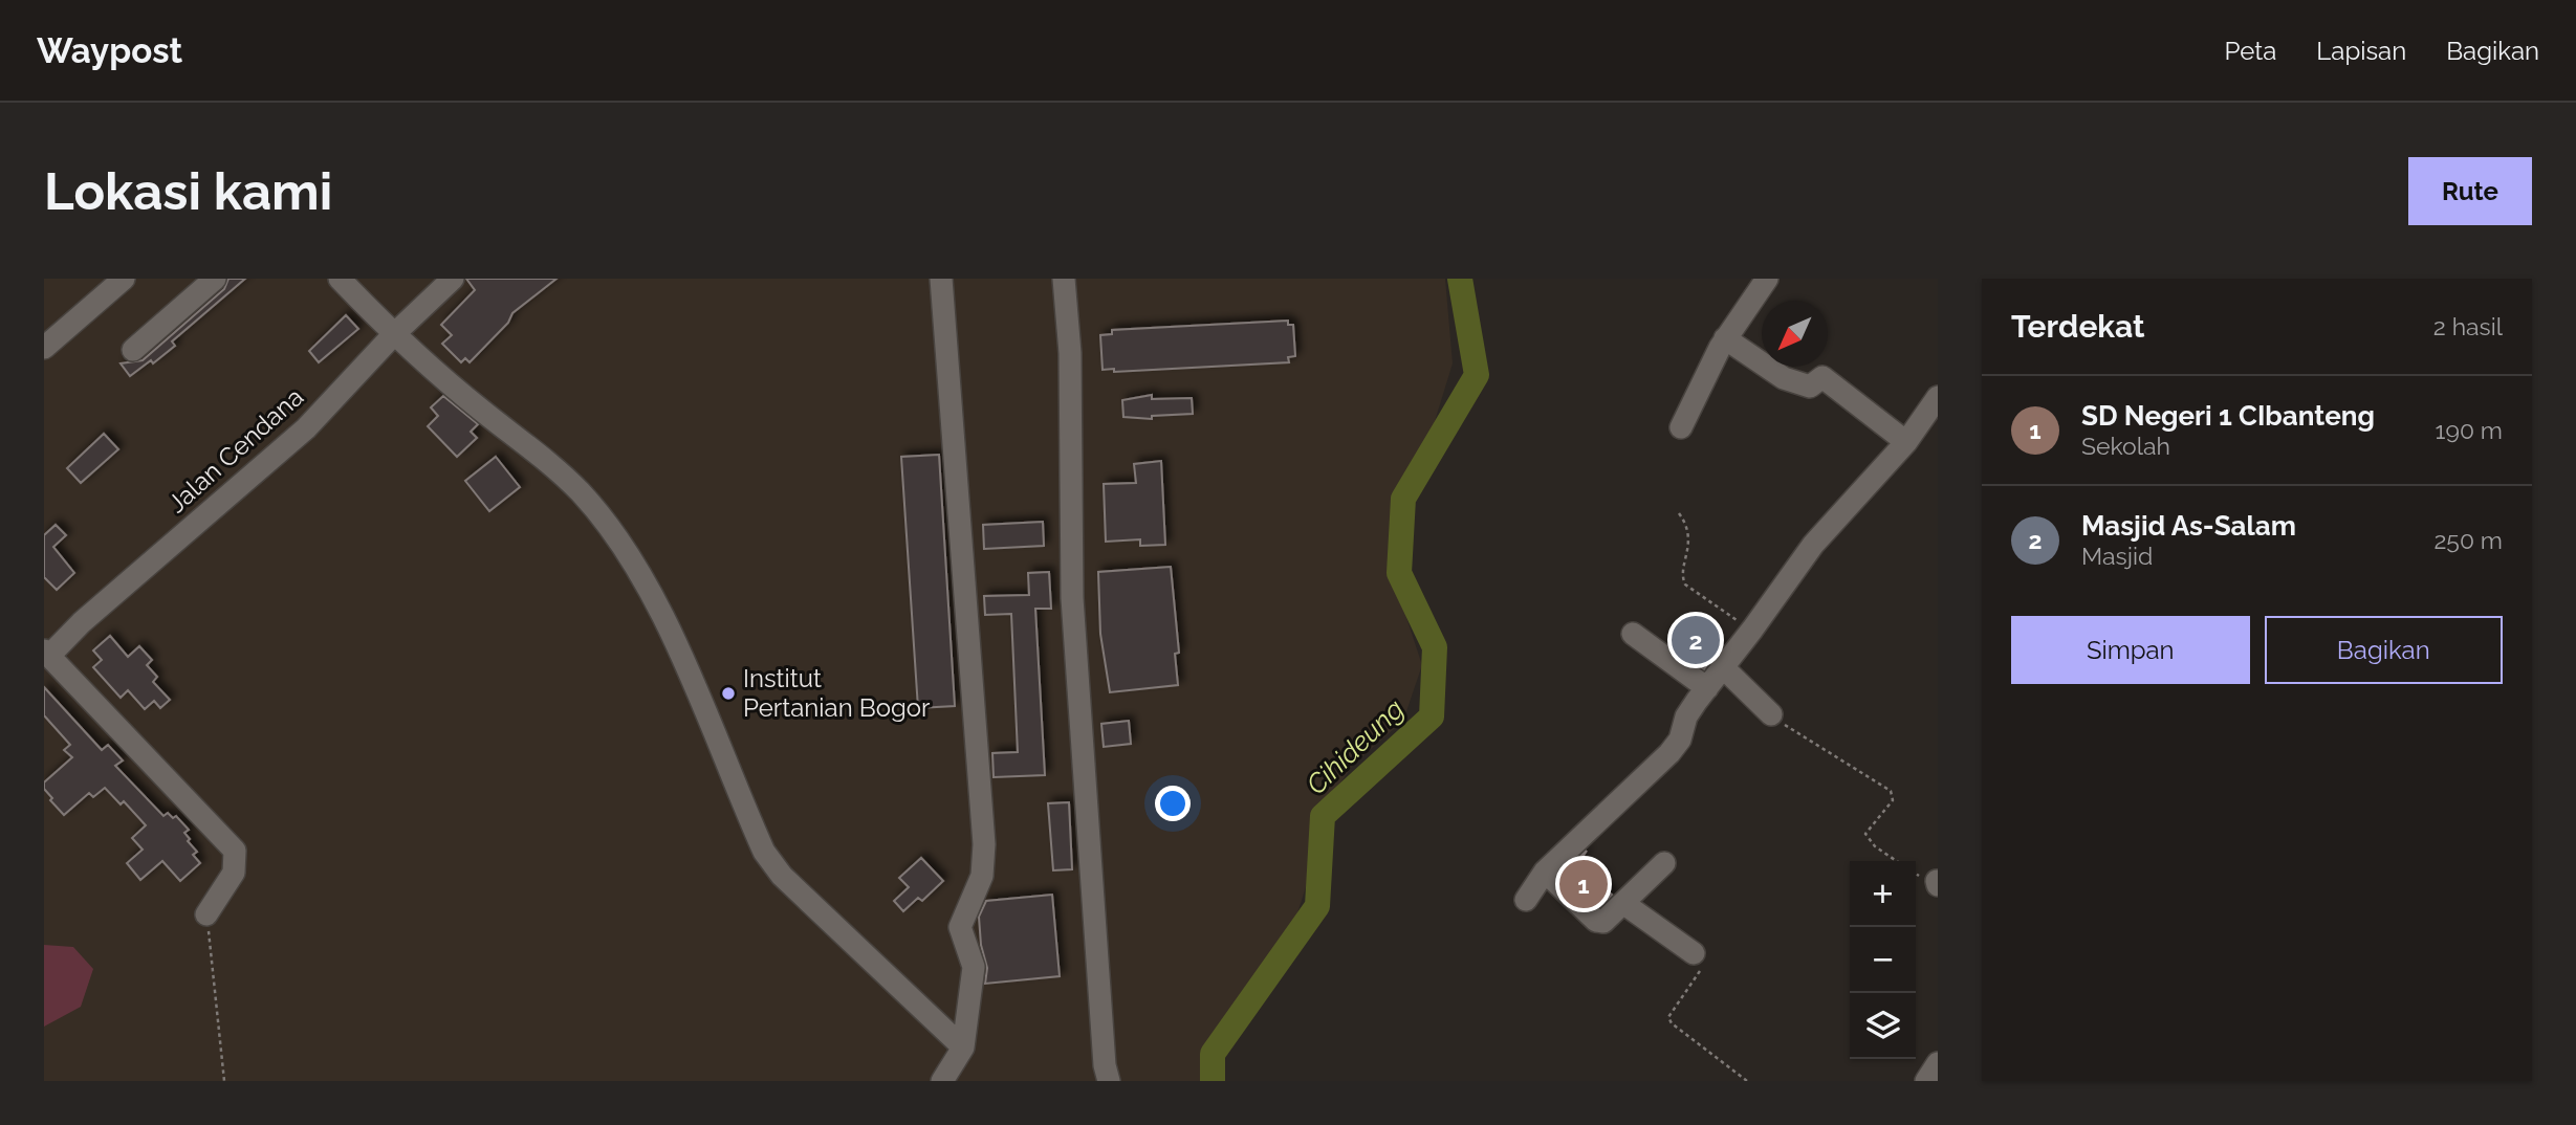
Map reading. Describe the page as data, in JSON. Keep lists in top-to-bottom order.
{
  "streets": {
    "street": ["Jalan Cendana"]
  },
  "water": ["Cihideung"],
  "places": ["Institut Pertanian Bogor"],
  "north": "bottom left",
  "page": {
    "header": "Waypost",
    "nav": ["Peta", "Lapisan", "Bagikan"],
    "buttons": [
      "Rute",
      ["Simpan", "Bagikan"]
    ],
    "title": "Lokasi kami",
    "heading": ["Terdekat", "2 hasil"],
    "list": [
      {
        "mark": "1",
        "name": "SD Negeri 1 CIbanteng",
        "note": "Sekolah",
        "value": "190 m"
      },
      {
        "mark": "2",
        "name": "Masjid As-Salam",
        "note": "Masjid",
        "value": "250 m"
      }
    ],
    "pins": ["2", "1"],
    "map_buttons": ["+", "−"]
  }
}
